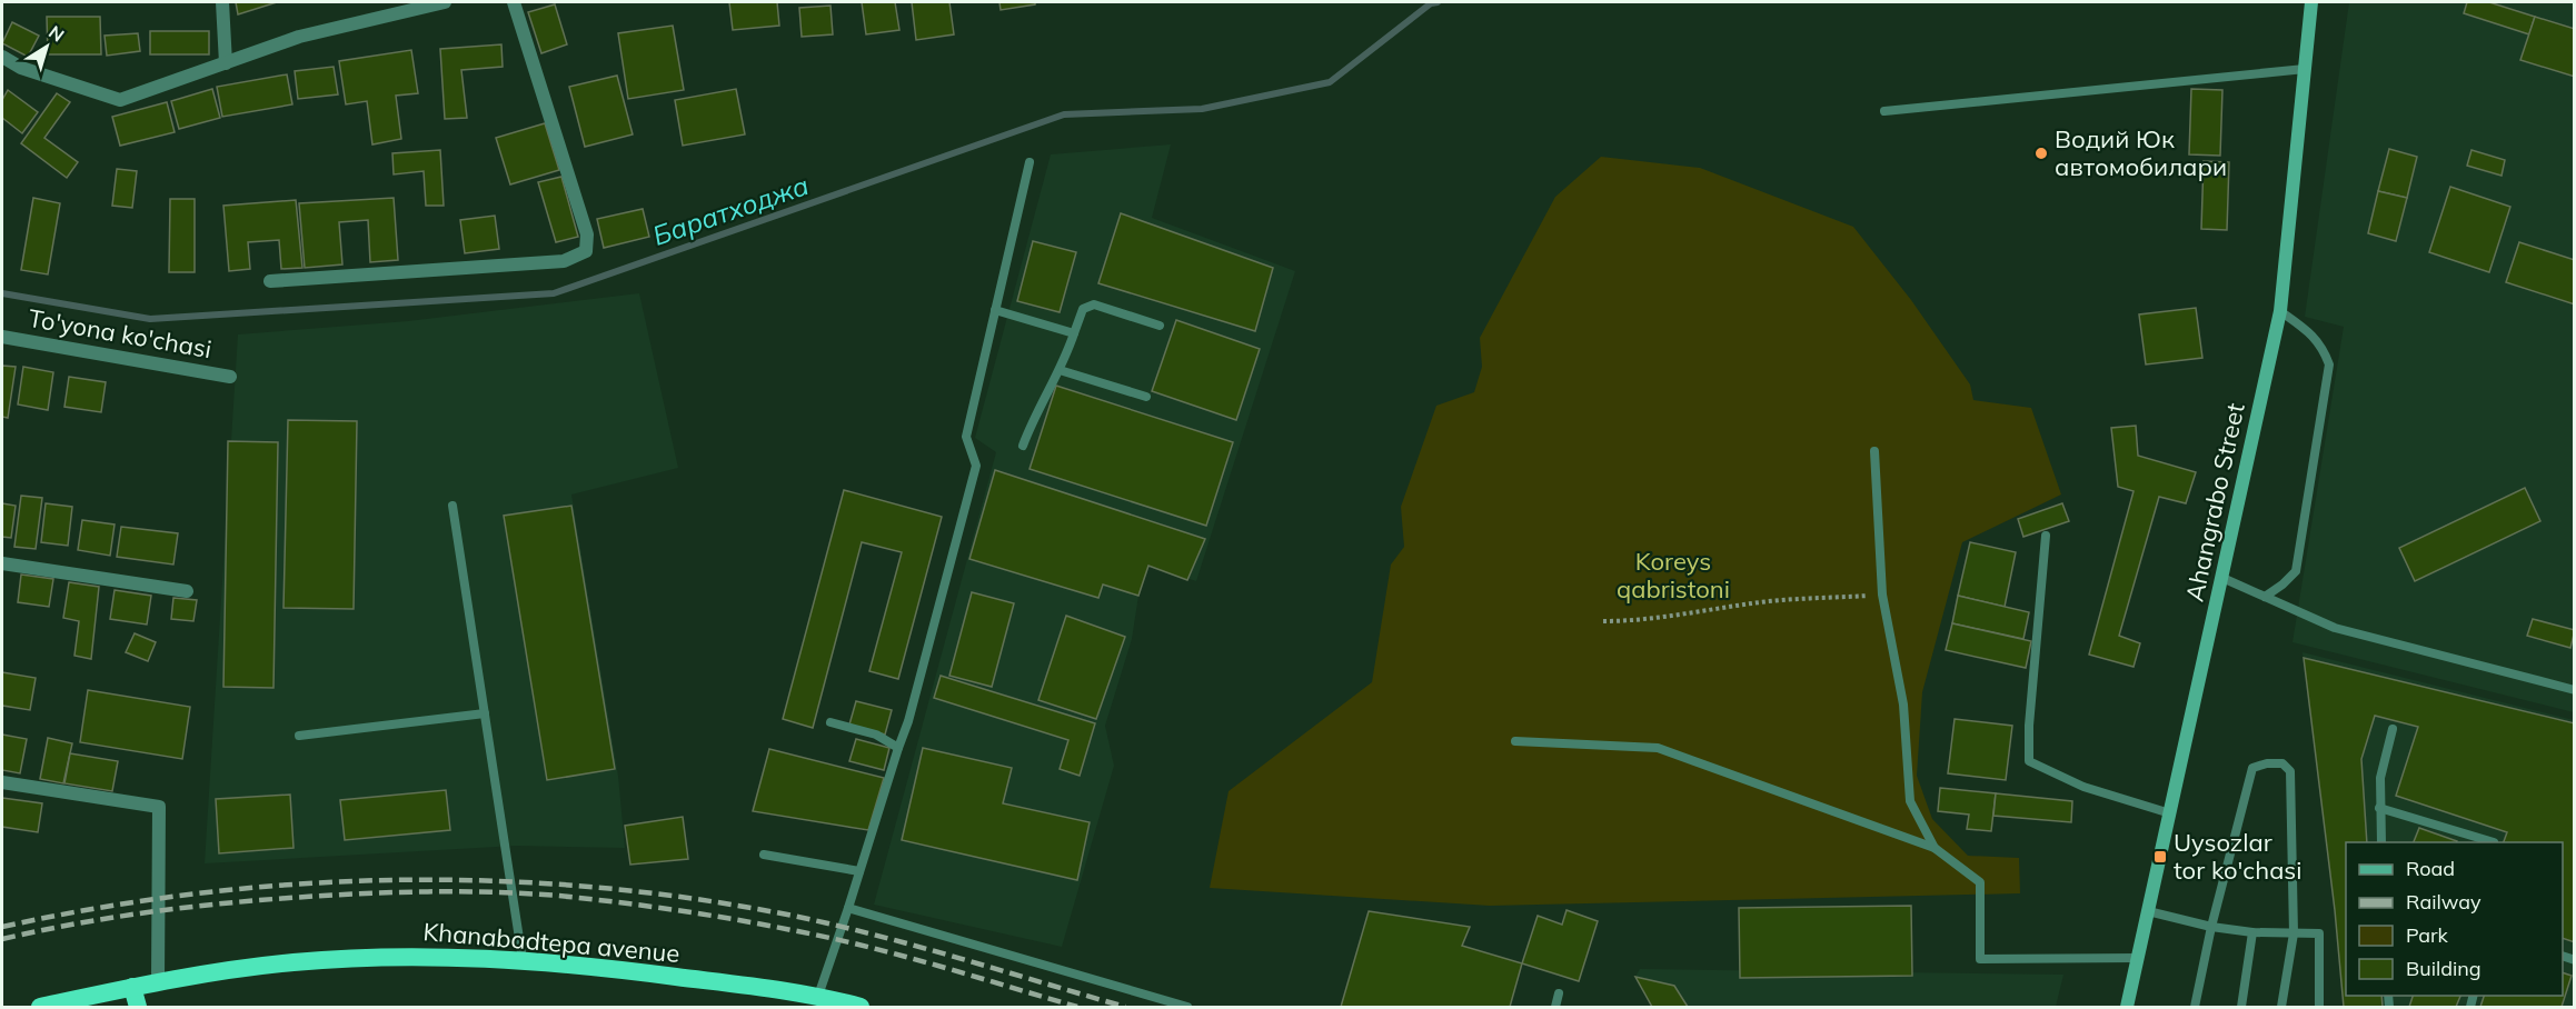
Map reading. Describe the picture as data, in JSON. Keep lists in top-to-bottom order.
{
  "streets": {
    "highway": ["Khanabadtepa avenue"],
    "main road": ["Ahangrabo Street"],
    "street": ["To'yona ko'chasi"]
  },
  "water": ["Баратходжа"],
  "parks": ["Koreys qabristoni"],
  "places": {
    "other": ["Водий Юк автомобилари"],
    "transit": ["Uysozlar tor ko'chasi"]
  },
  "legend": [
    "Road",
    "Railway",
    "Park",
    "Building"
  ],
  "north": "top right"
}
